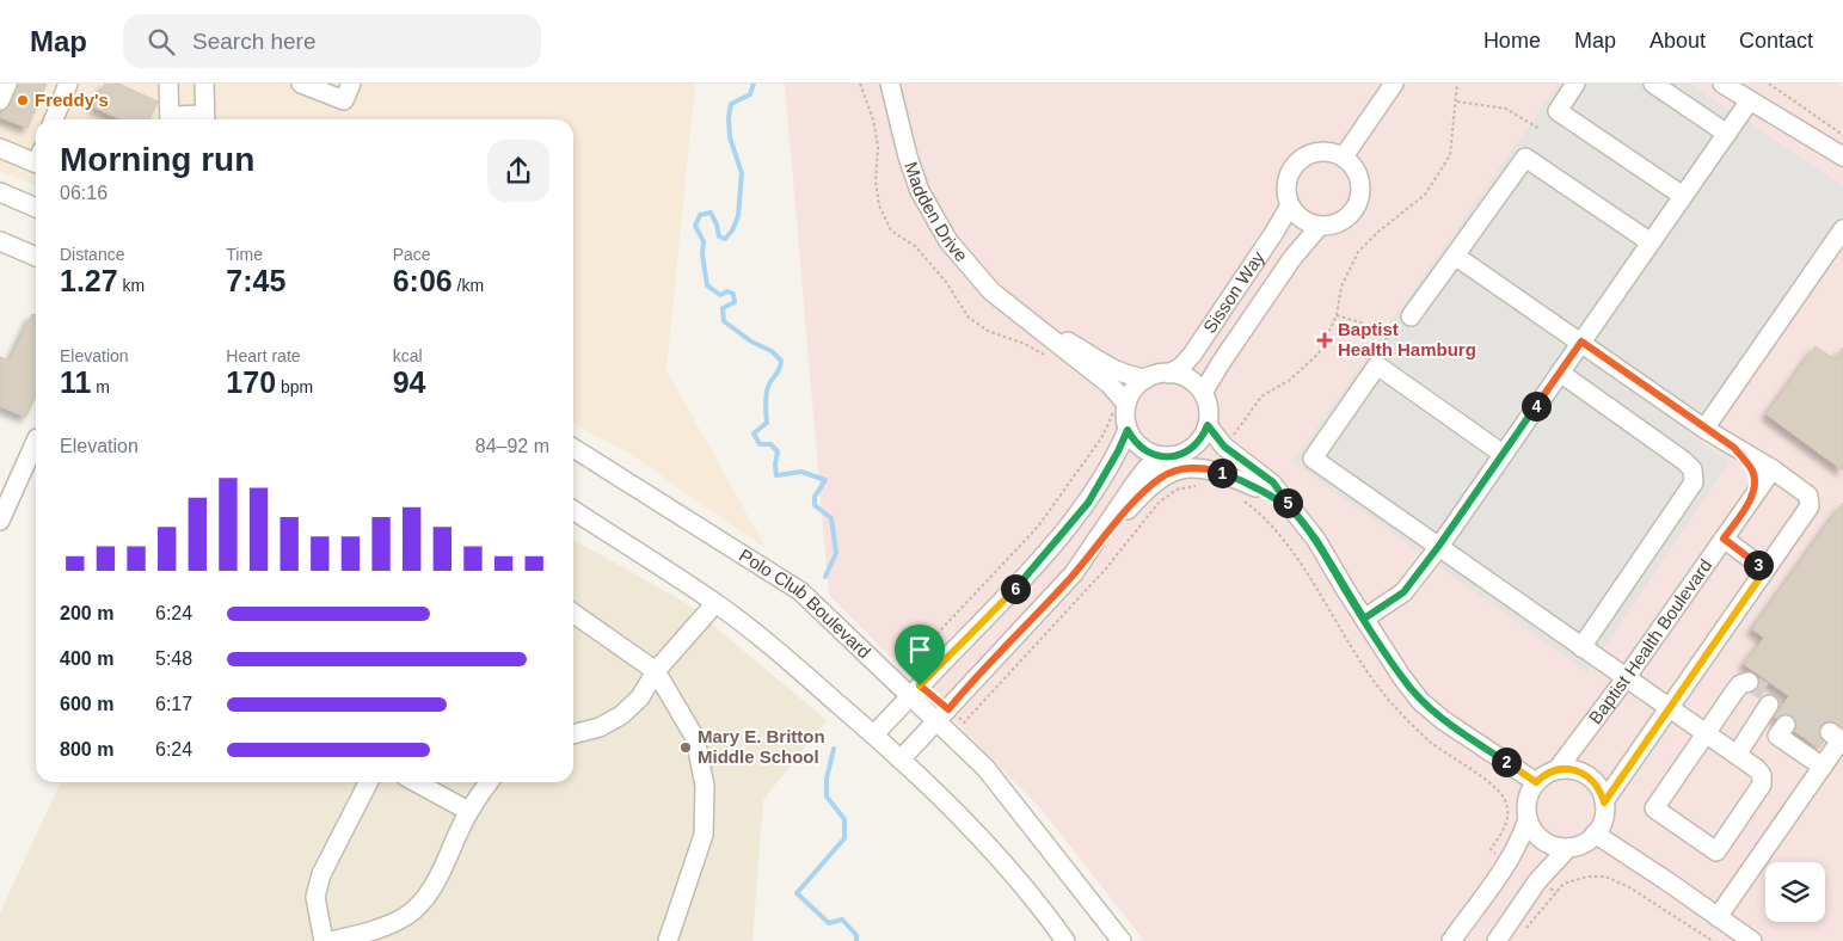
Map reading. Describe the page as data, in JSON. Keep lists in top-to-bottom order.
{
  "streets": {
    "street": [
      "Madden Drive",
      "Sisson Way",
      "Polo Club Boulevard",
      "Baptist Health Boulevard"
    ]
  },
  "crossings": [
    ["Madden Drive", "Sisson Way"]
  ],
  "places": {
    "other": ["Freddy's", "Mary E. Britton Middle School"],
    "health": ["Baptist Health Hamburg"]
  },
  "page": {
    "header": "Map",
    "search": "Search here",
    "nav": [
      "Home",
      "Map",
      "About",
      "Contact"
    ],
    "heading": ["Morning run", "06:16"],
    "stats": [
      ["Distance", "1.27 km"],
      ["Time", "7:45"],
      ["Pace", "6:06 /km"],
      ["Elevation", "11 m"],
      ["Heart rate", "170 bpm"],
      ["kcal", "94"]
    ],
    "pins": [
      "4",
      "1",
      "5",
      "3",
      "6",
      "2"
    ],
    "chart": ["Elevation", "84–92 m"],
    "list": [
      {
        "name": "200 m",
        "note": "6:24"
      },
      {
        "name": "400 m",
        "note": "5:48"
      },
      {
        "name": "600 m",
        "note": "6:17"
      },
      {
        "name": "800 m",
        "note": "6:24"
      }
    ]
  }
}
